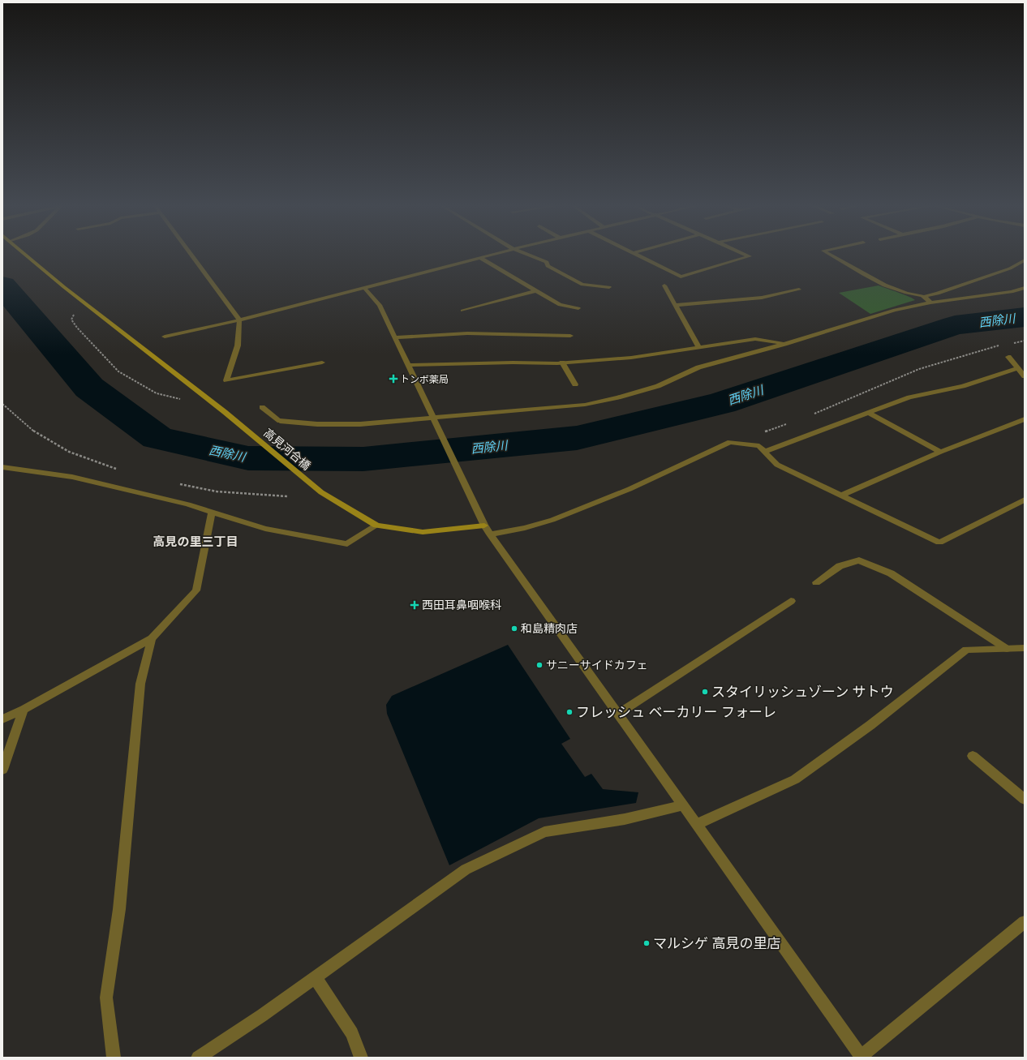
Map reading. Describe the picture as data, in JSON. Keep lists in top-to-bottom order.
{
  "streets": {
    "street": ["高見河合橋"]
  },
  "districts": ["高見の里三丁目"],
  "water": ["西除川"],
  "places": {
    "health": ["トンボ薬局", "西田耳鼻咽喉科"],
    "other": [
      "和島精肉店",
      "サニーサイドカフェ",
      "スタイリッシュゾーン サトウ",
      "フレッシュ ベーカリー フォーレ",
      "マルシゲ 高見の里店"
    ]
  }
}
